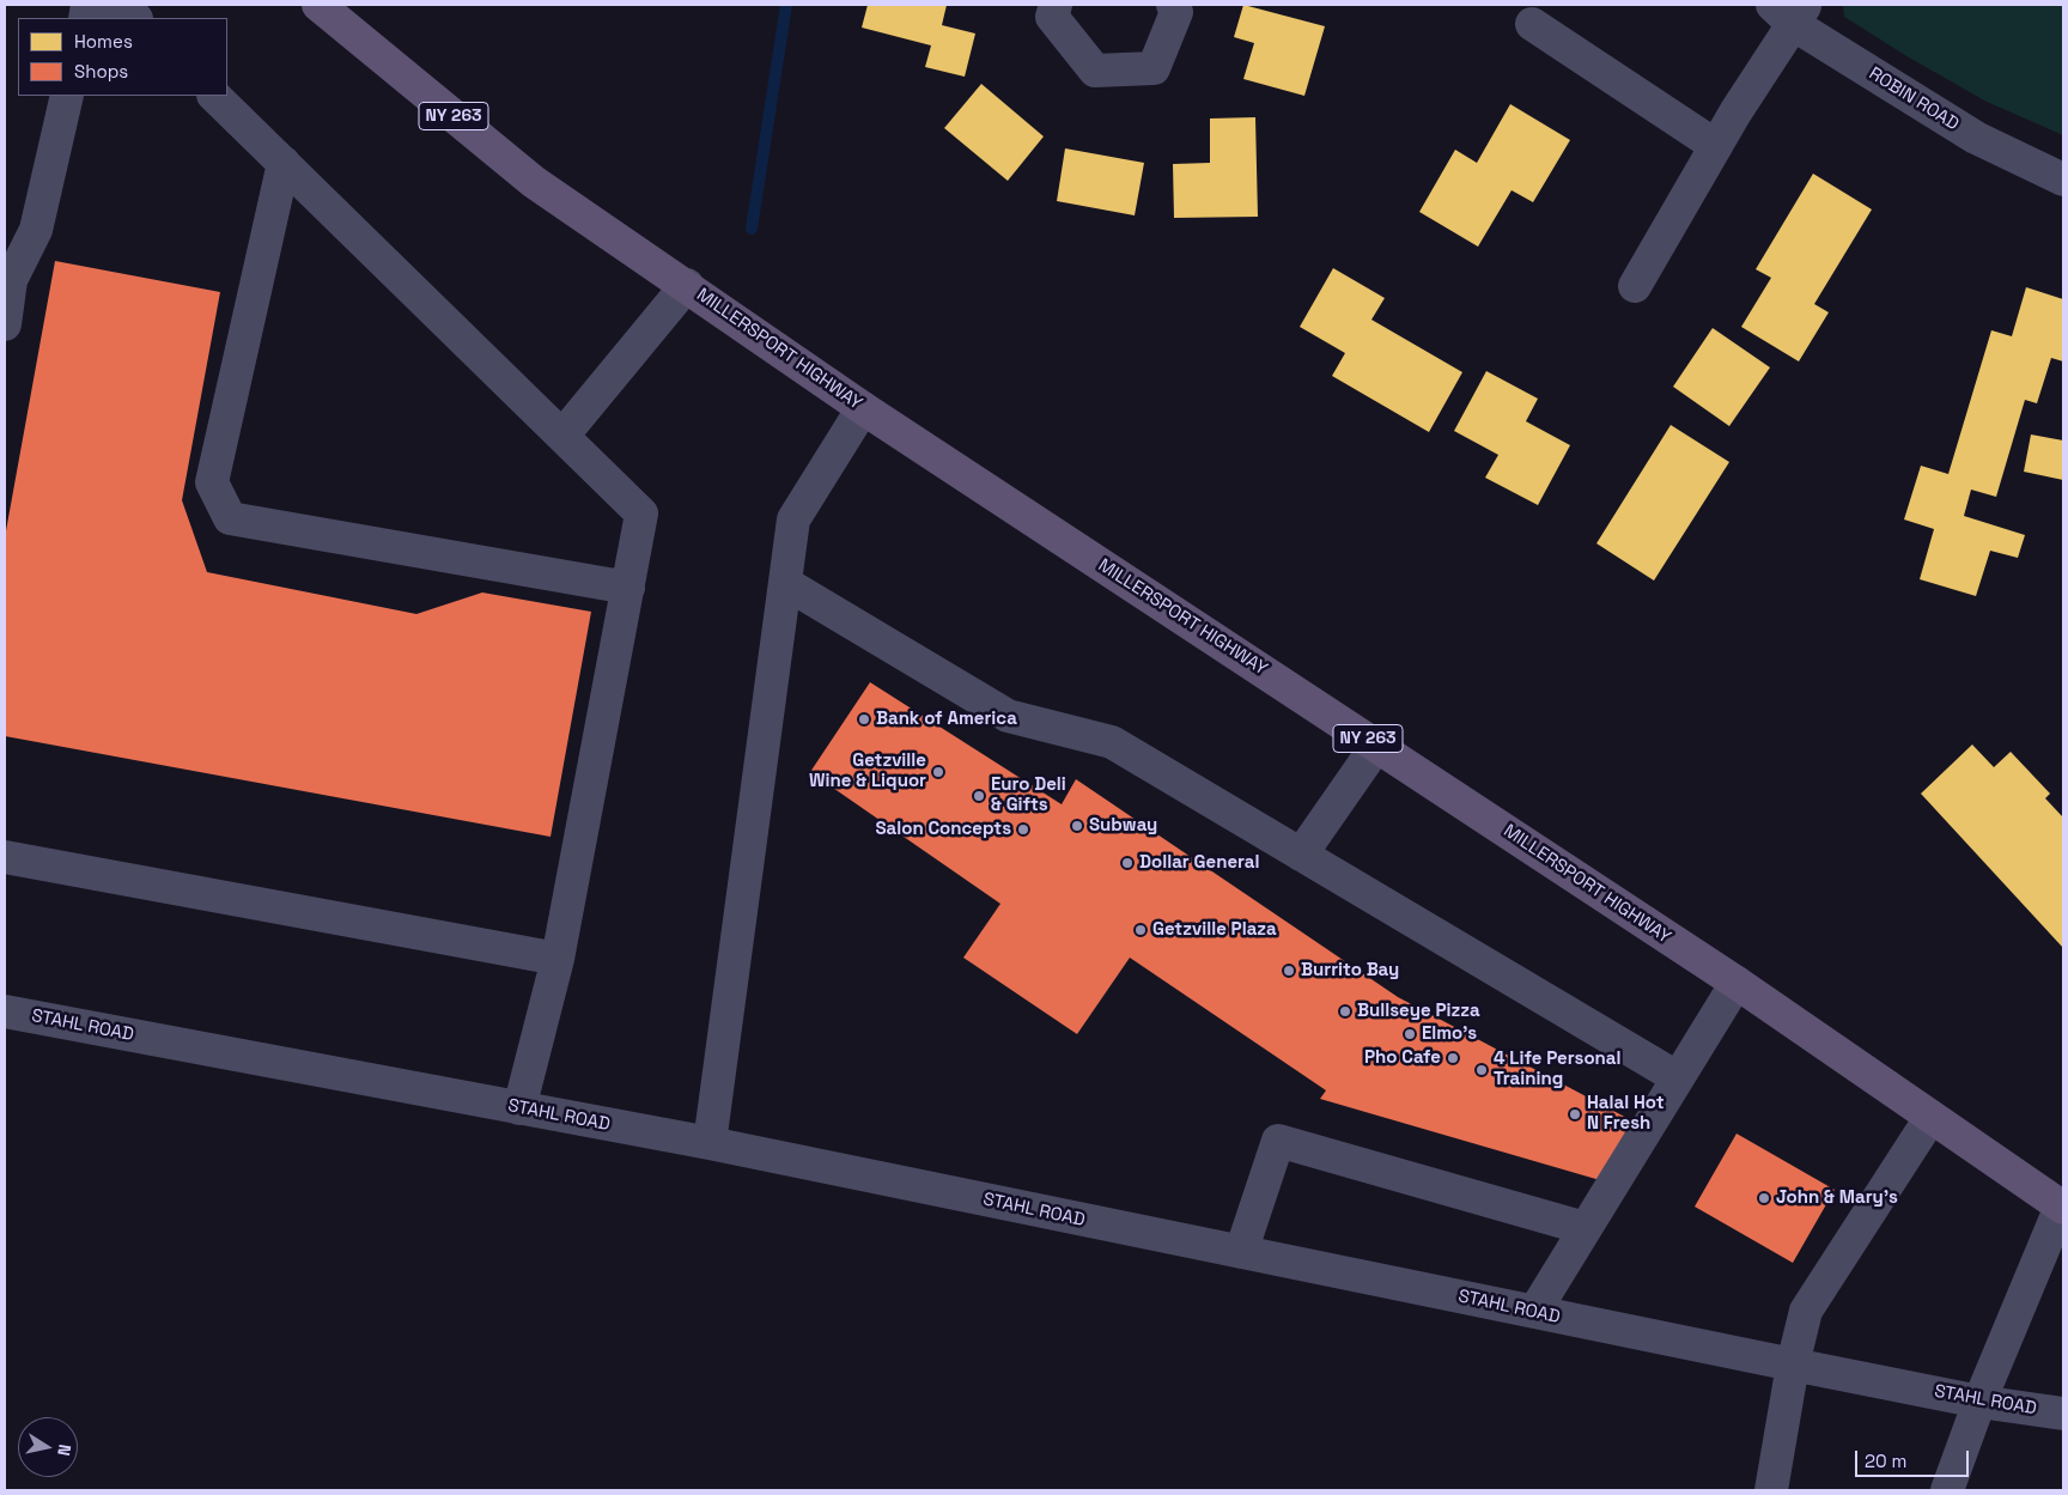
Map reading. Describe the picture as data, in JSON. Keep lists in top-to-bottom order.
{
  "streets": {
    "main road": ["NY 263", "MILLERSPORT HIGHWAY"],
    "street": ["ROBIN ROAD", "STAHL ROAD"]
  },
  "places": [
    "Bank of America",
    "Getzville Wine & Liquor",
    "Euro Deli & Gifts",
    "Subway",
    "Salon Concepts",
    "Dollar General",
    "Getzville Plaza",
    "Burrito Bay",
    "Bullseye Pizza",
    "Elmo's",
    "Pho Cafe",
    "4 Life Personal Training",
    "Halal Hot N Fresh",
    "John & Mary's"
  ],
  "legend": ["Homes", "Shops"],
  "scale_bar": "20 m",
  "north": "right"
}
